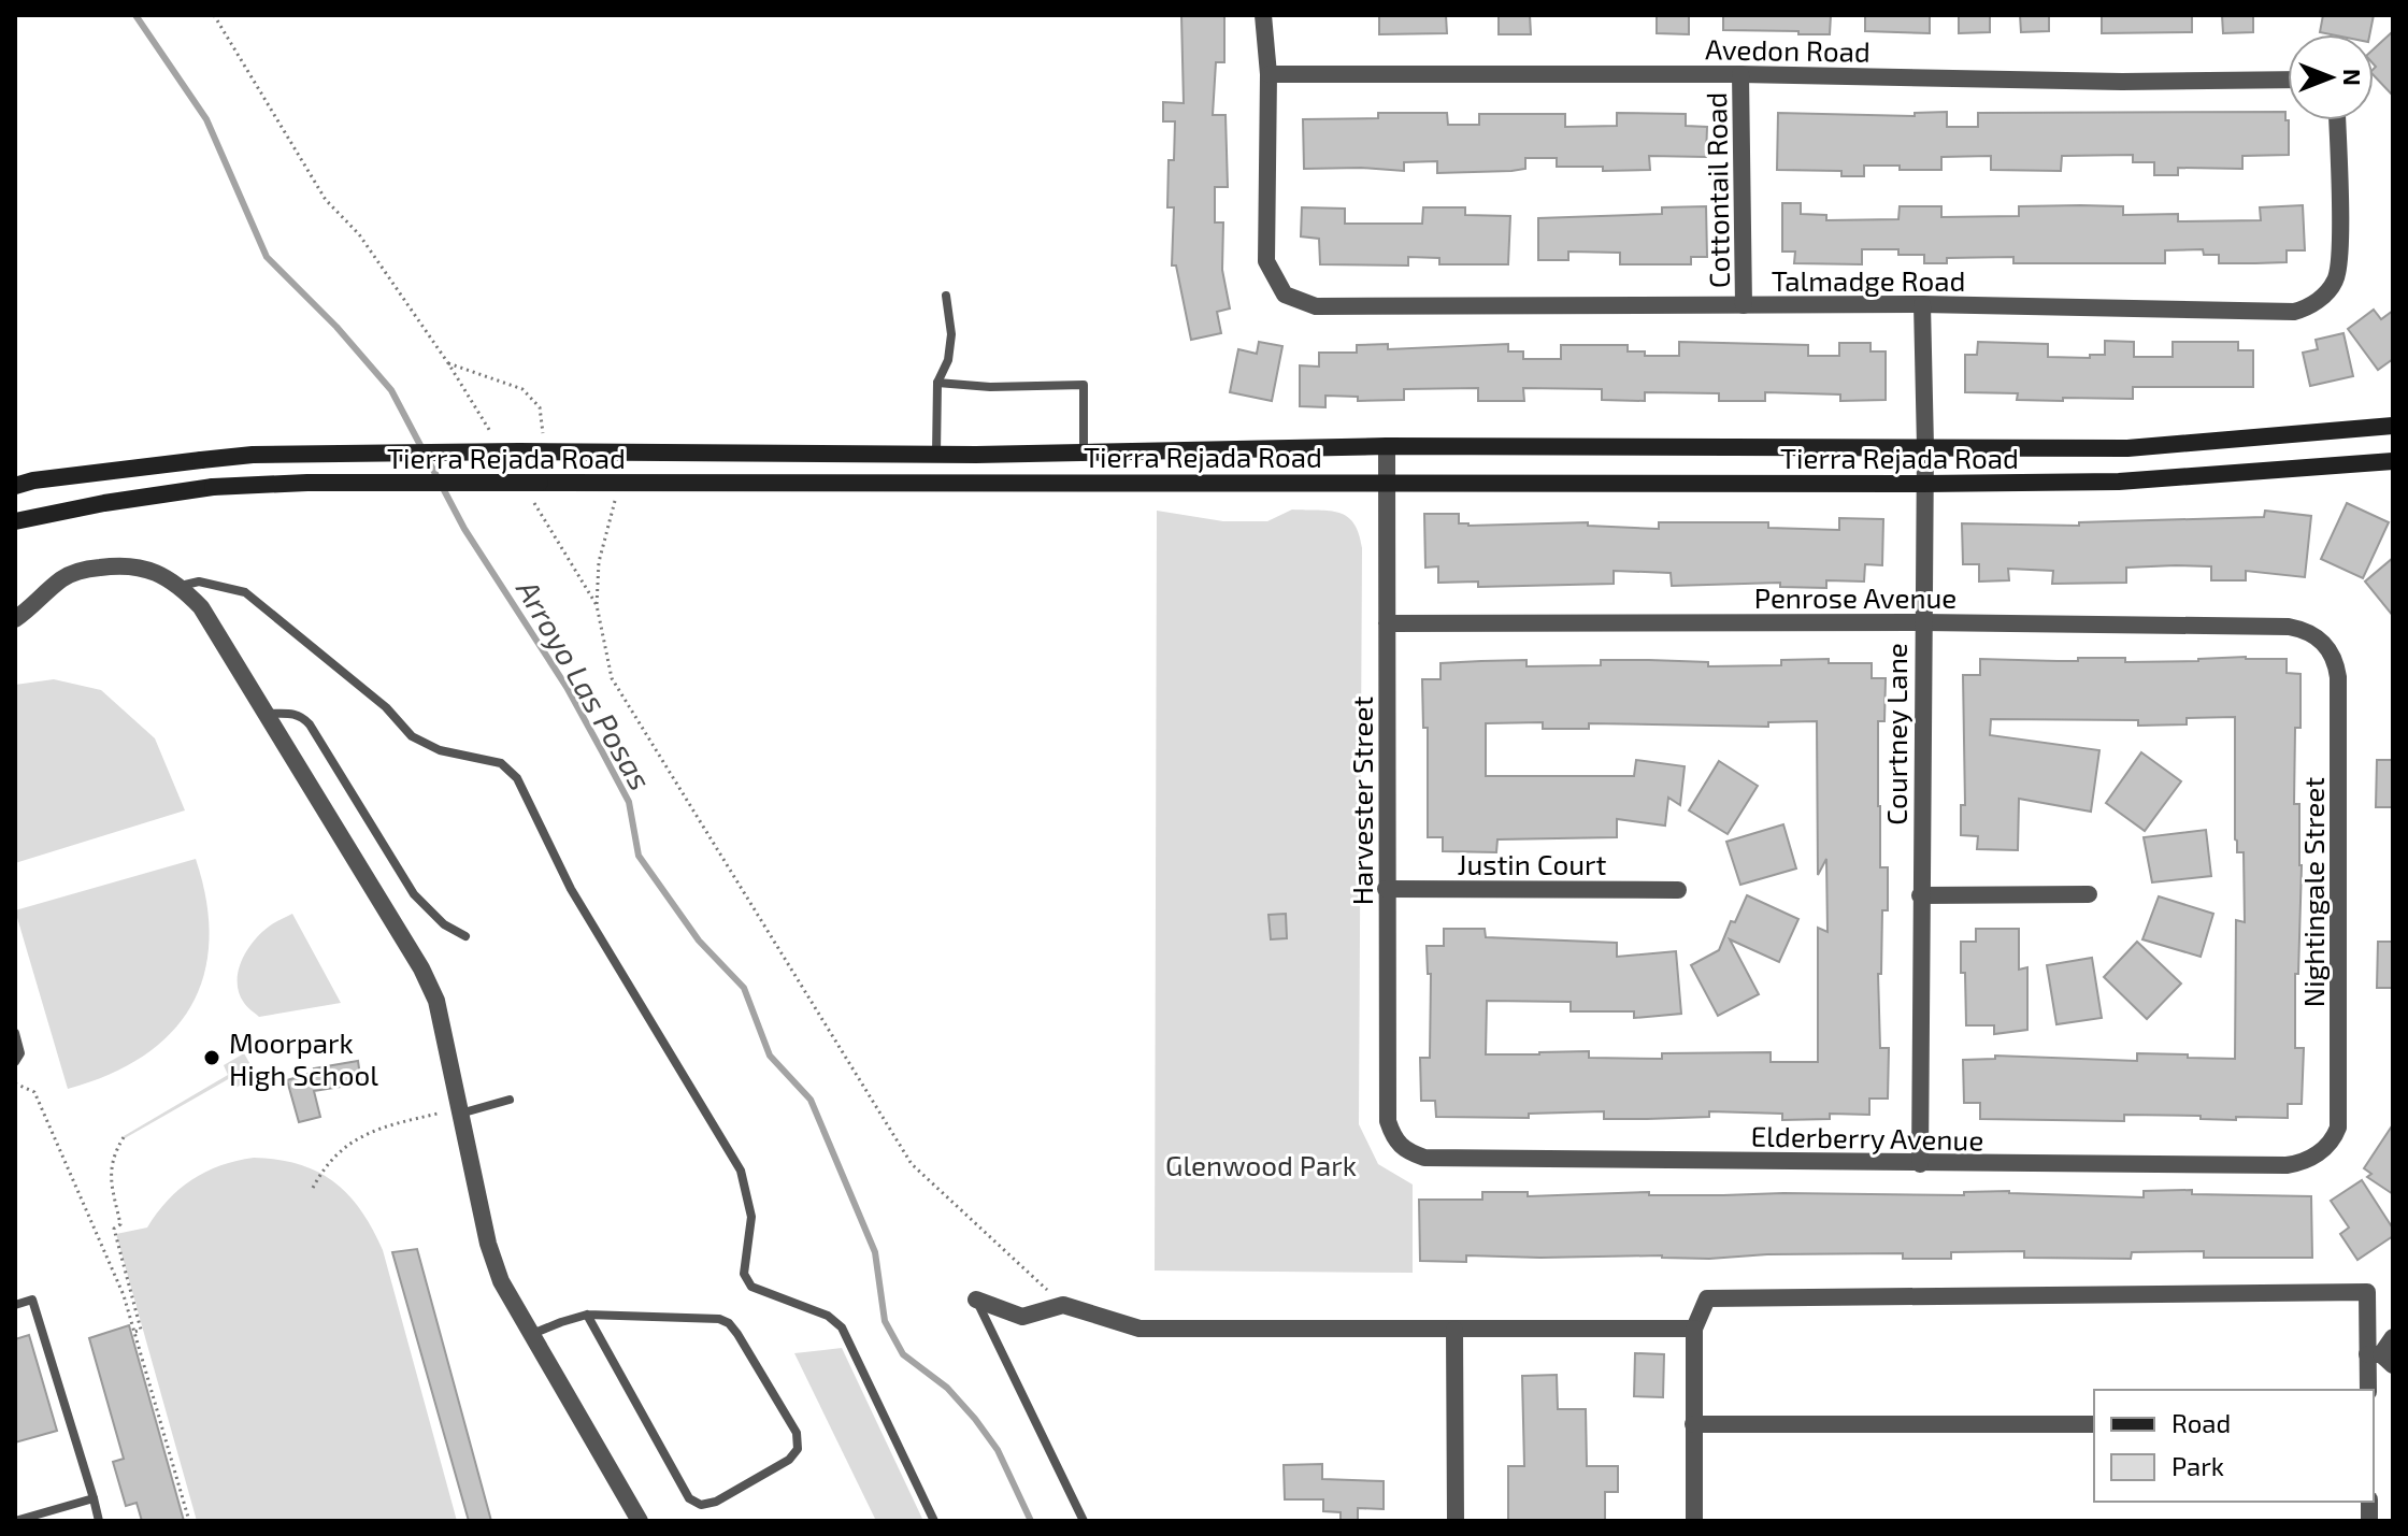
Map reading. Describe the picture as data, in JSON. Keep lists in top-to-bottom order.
{
  "streets": {
    "main road": ["Tierra Rejada Road"],
    "street": [
      "Avedon Road",
      "Cottontail Road",
      "Talmadge Road",
      "Penrose Avenue",
      "Courtney Lane",
      "Harvester Street",
      "Justin Court",
      "Nightingale Street",
      "Elderberry Avenue"
    ]
  },
  "crossings": [
    ["Avedon Road", "Cottontail Road"],
    ["Avedon Road", "Talmadge Road"],
    ["Cottontail Road", "Talmadge Road"],
    ["Talmadge Road", "Courtney Lane"],
    ["Tierra Rejada Road", "Courtney Lane"],
    ["Tierra Rejada Road", "Harvester Street"],
    ["Penrose Avenue", "Courtney Lane"],
    ["Penrose Avenue", "Harvester Street"],
    ["Penrose Avenue", "Nightingale Street"],
    ["Courtney Lane", "Elderberry Avenue"],
    ["Harvester Street", "Justin Court"],
    ["Harvester Street", "Elderberry Avenue"],
    ["Nightingale Street", "Elderberry Avenue"]
  ],
  "water": ["Arroyo Las Posas"],
  "parks": ["Glenwood Park"],
  "places": ["Moorpark High School"],
  "legend": ["Road", "Park"],
  "north": "right"
}
